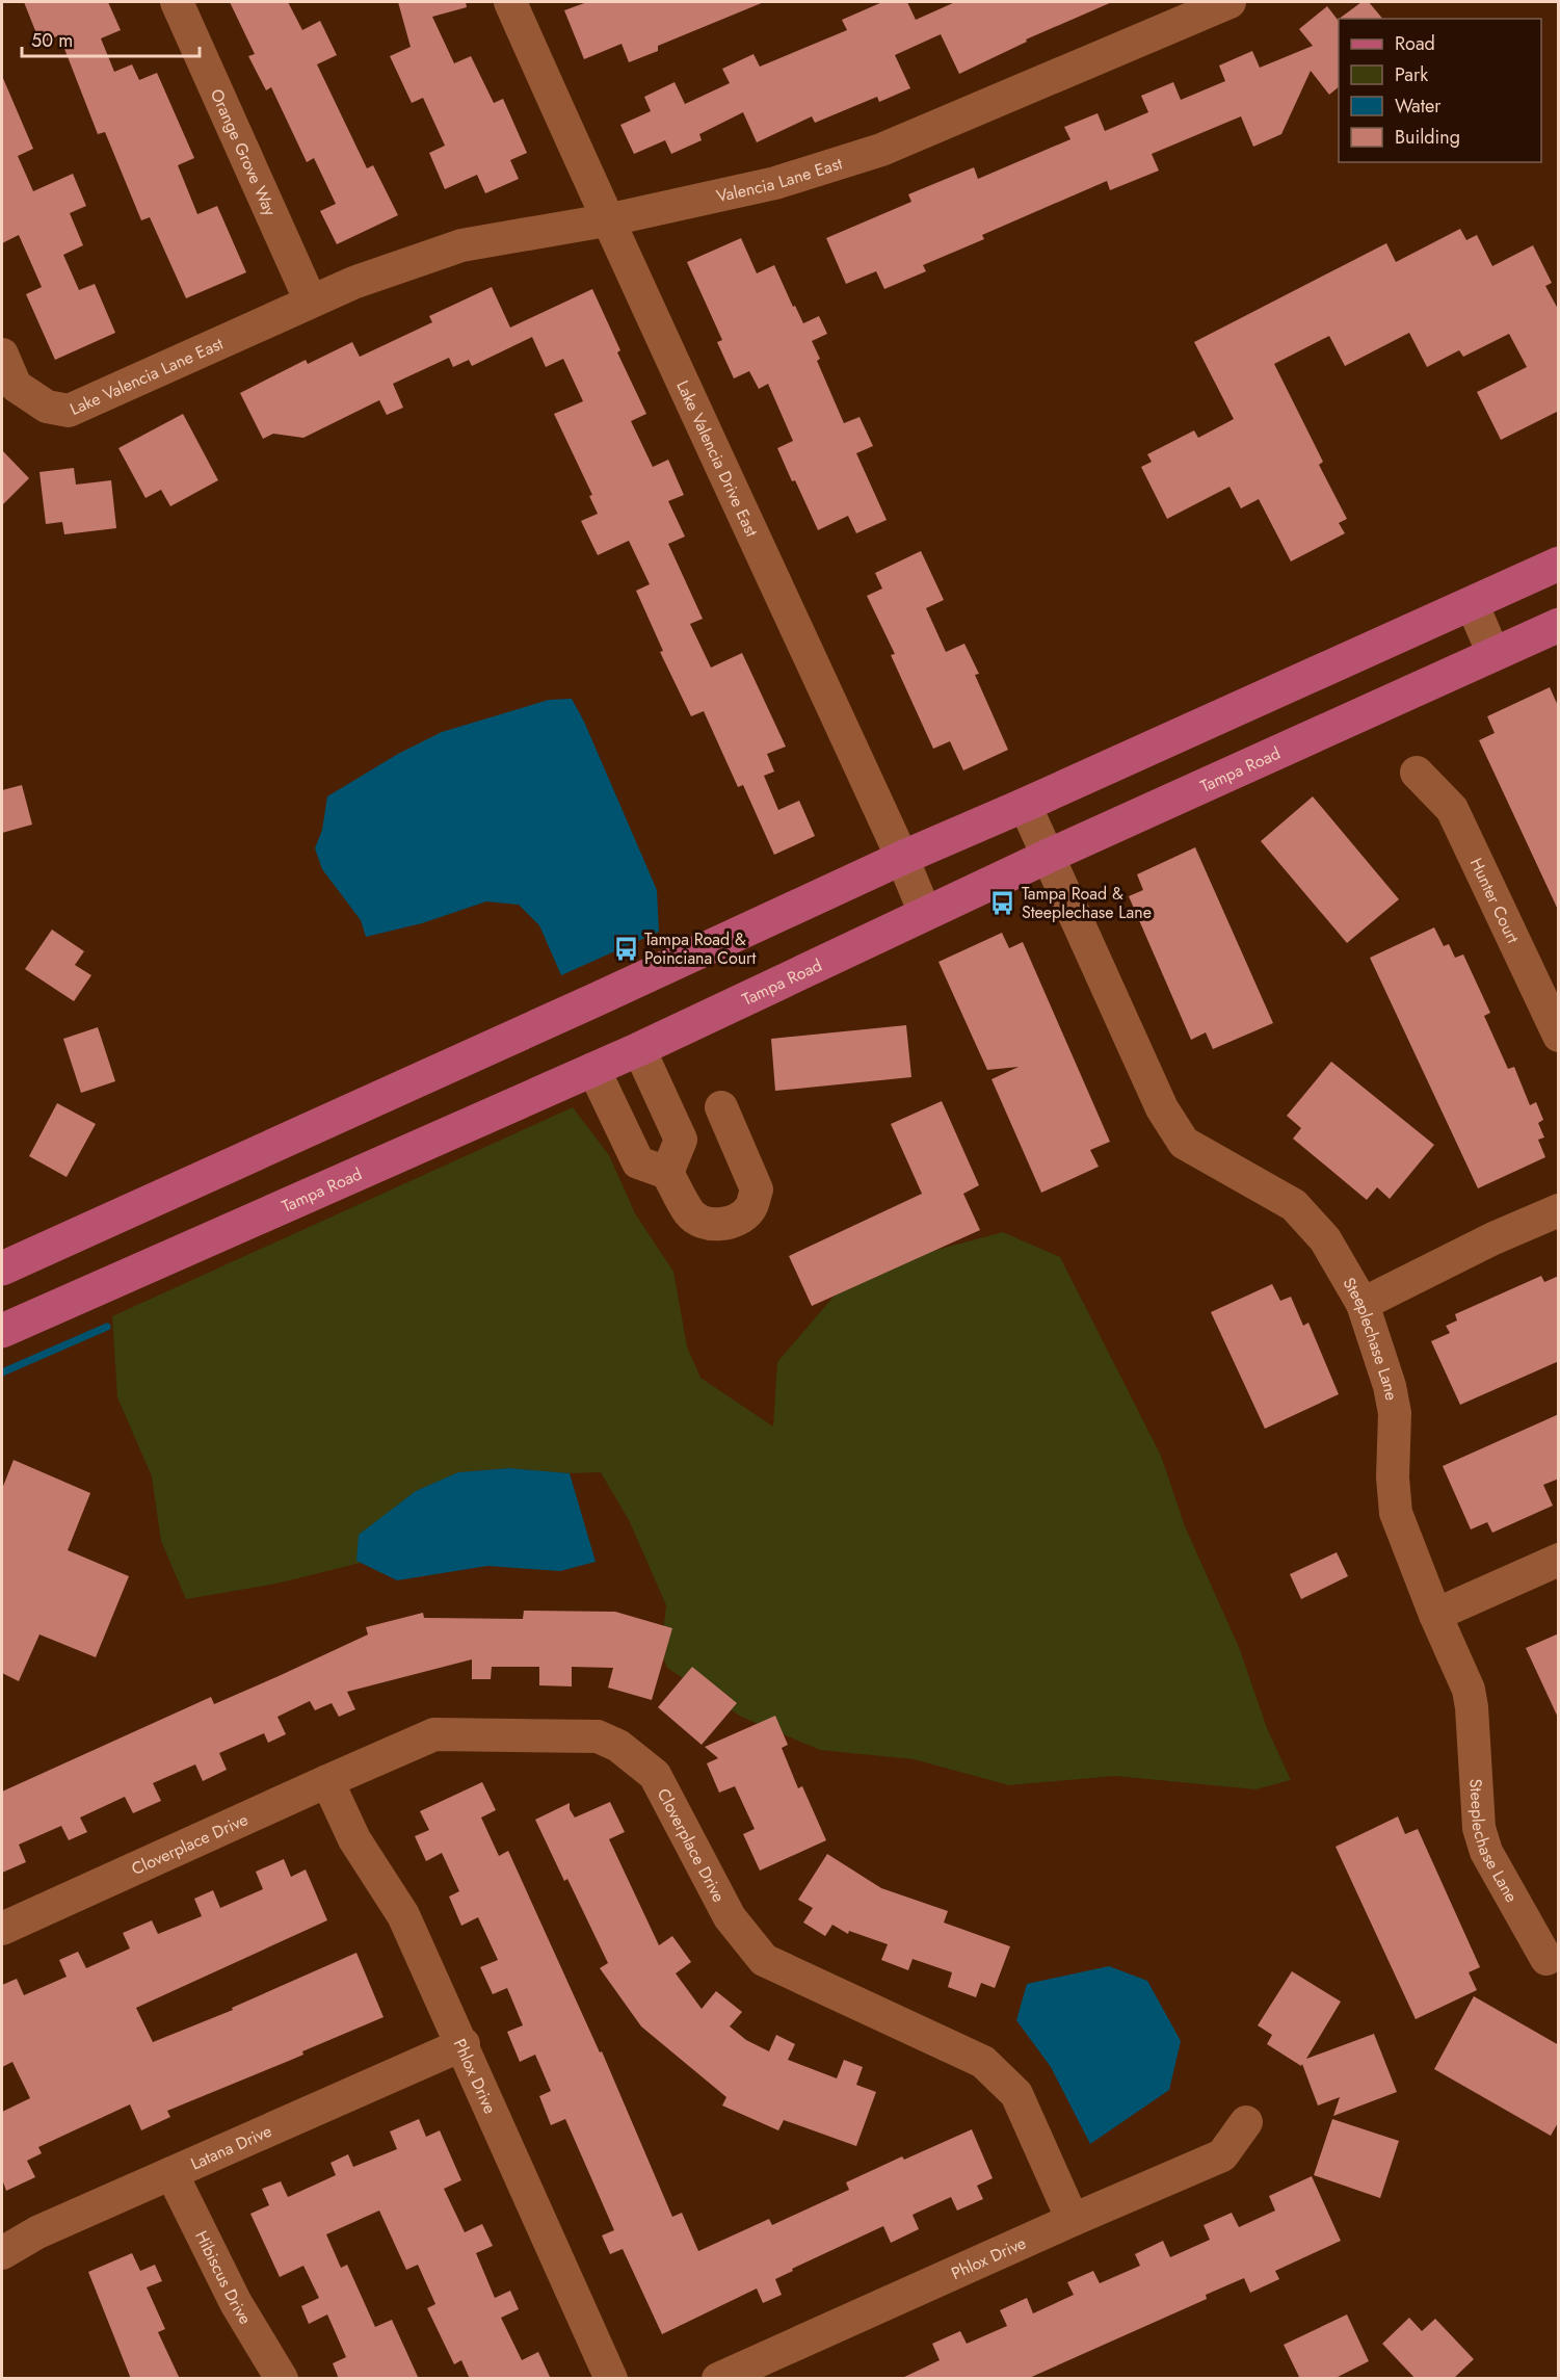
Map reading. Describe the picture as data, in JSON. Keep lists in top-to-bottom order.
{
  "streets": {
    "main road": ["Tampa Road"],
    "street": [
      "Orange Grove Way",
      "Valencia Lane East",
      "Lake Valencia Lane East",
      "Lake Valencia Drive East",
      "Hunter Court",
      "Steeplechase Lane",
      "Cloverplace Drive",
      "Phlox Drive",
      "Latana Drive",
      "Hibiscus Drive"
    ]
  },
  "crossings": [
    ["Orange Grove Way", "Valencia Lane East"],
    ["Orange Grove Way", "Lake Valencia Lane East"],
    ["Valencia Lane East", "Lake Valencia Lane East"],
    ["Valencia Lane East", "Lake Valencia Drive East"],
    ["Lake Valencia Drive East", "Tampa Road"],
    ["Tampa Road", "Steeplechase Lane"],
    ["Cloverplace Drive", "Phlox Drive"],
    ["Phlox Drive", "Latana Drive"],
    ["Latana Drive", "Hibiscus Drive"]
  ],
  "places": {
    "bus stop": ["Tampa Road & Steeplechase Lane", "Tampa Road & Poinciana Court"]
  },
  "legend": [
    "Road",
    "Park",
    "Water",
    "Building"
  ],
  "scale_bar": "50 m"
}
